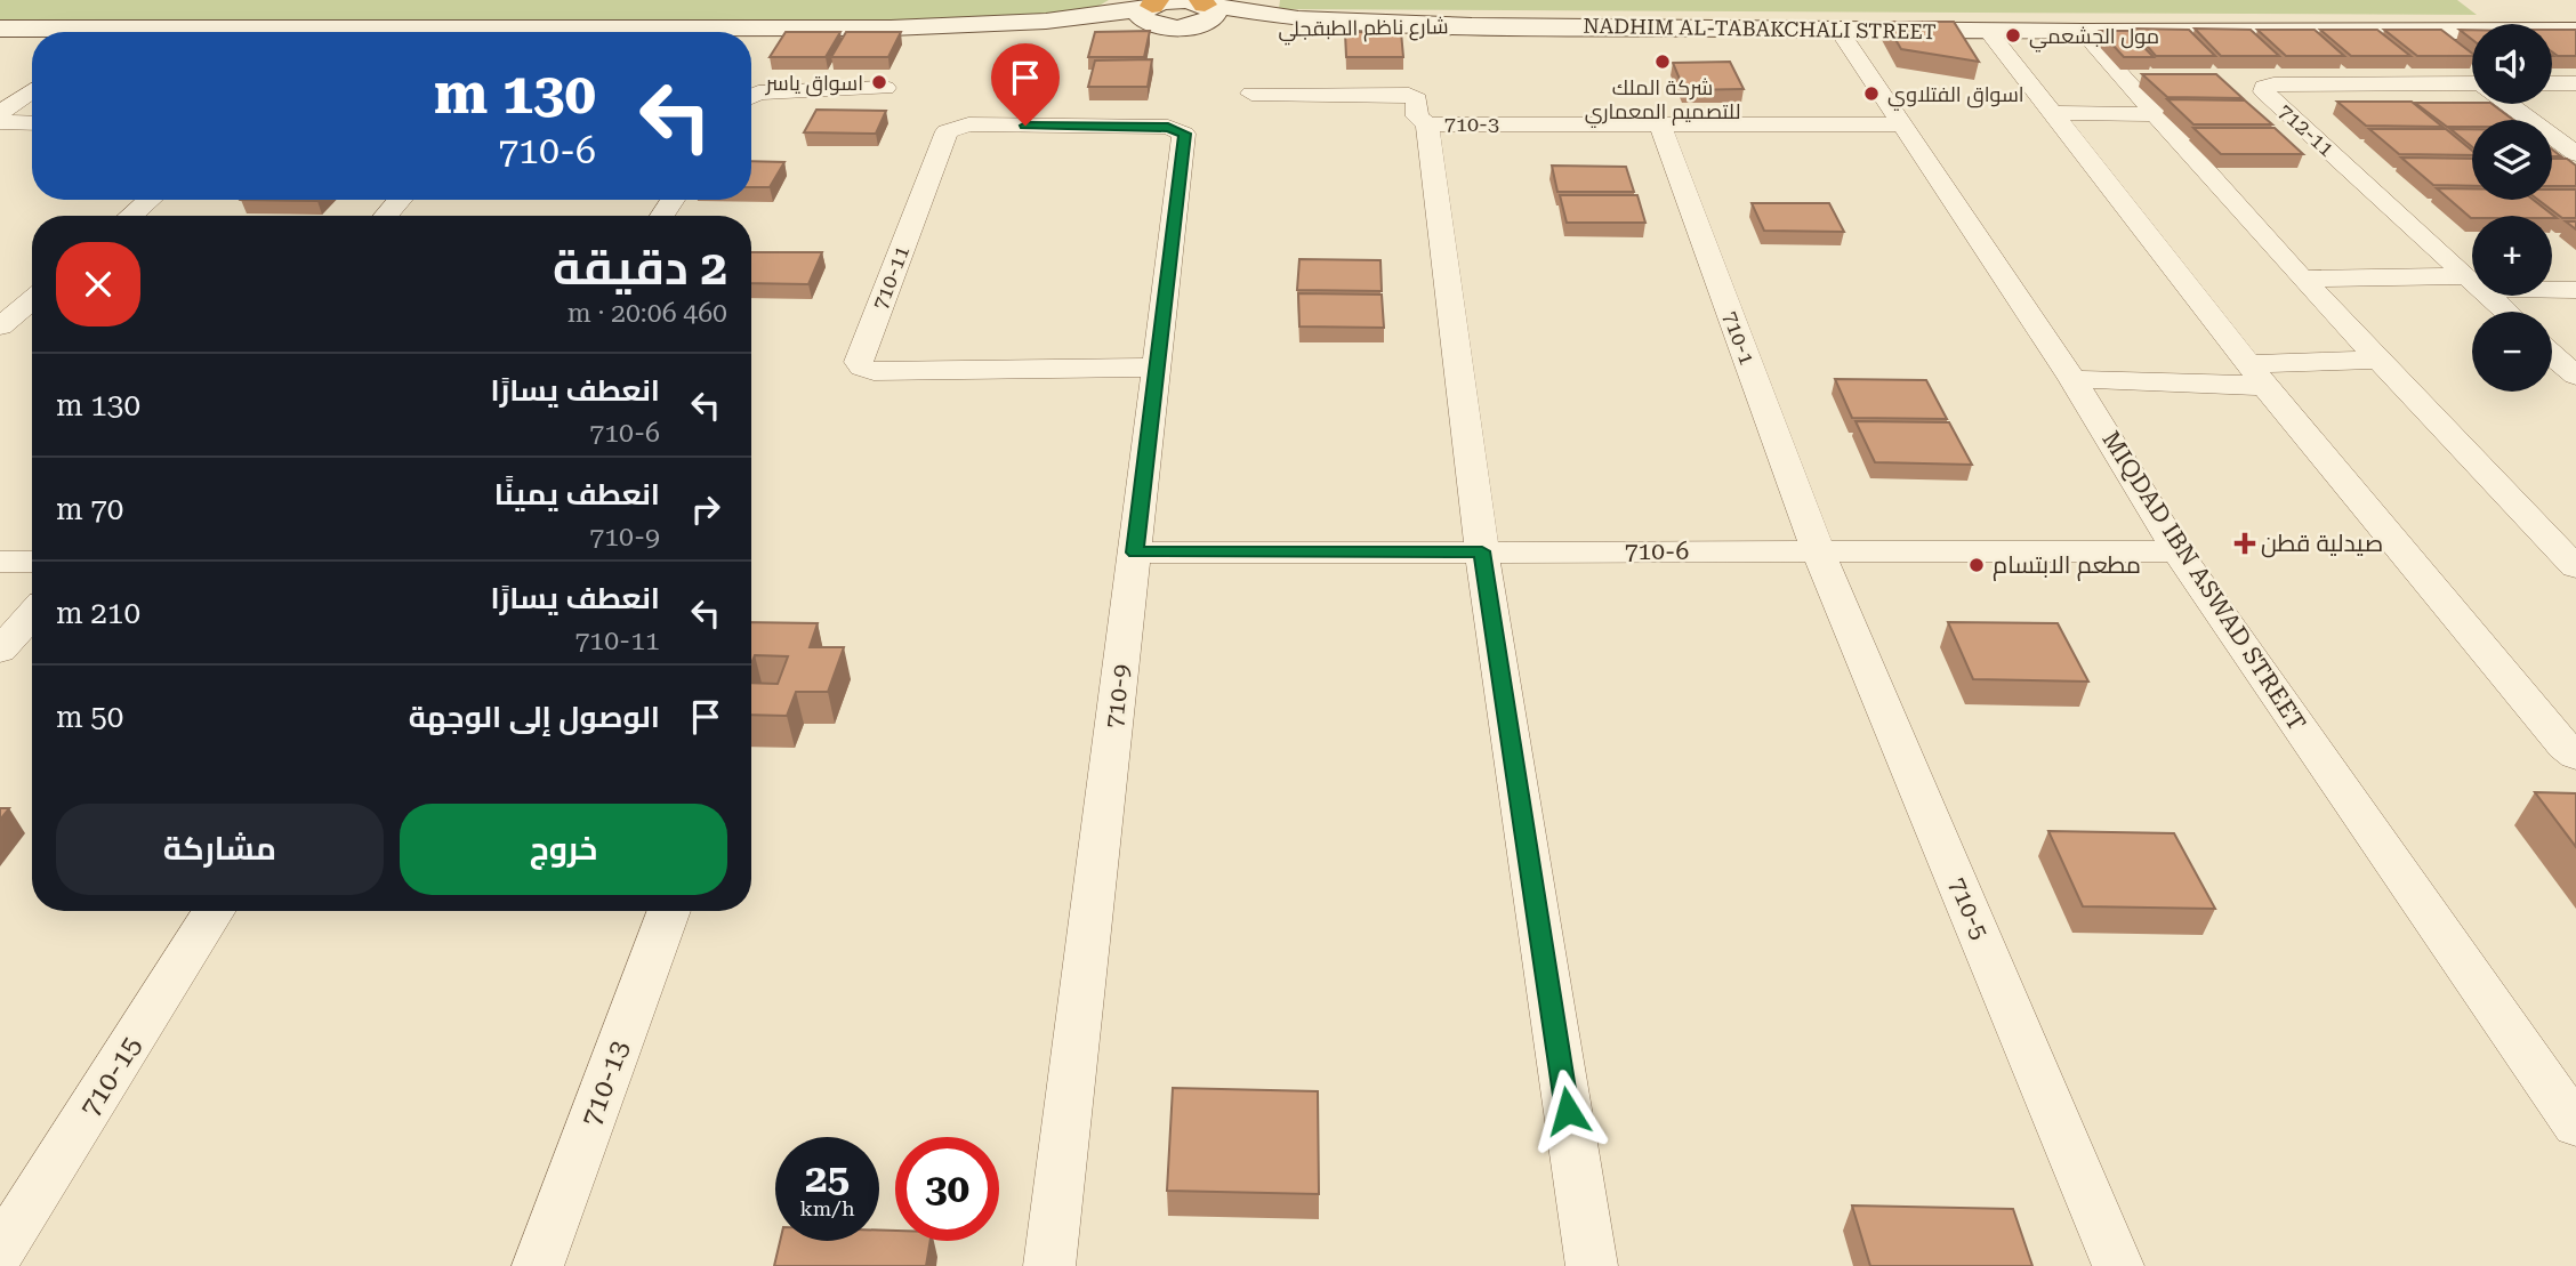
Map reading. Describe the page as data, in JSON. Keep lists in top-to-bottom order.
{
  "streets": {
    "main road": ["شارع ناظم الطبقجلي", "NADHIM AL-TABAKCHALI STREET"],
    "street": [
      "710-3",
      "712-11",
      "710-11",
      "710-1",
      "710-6",
      "MIQDAD IBN ASWAD STREET",
      "710-9",
      "710-5",
      "710-15",
      "710-13"
    ]
  },
  "crossings": [
    ["شارع ناظم الطبقجلي", "NADHIM AL-TABAKCHALI STREET"],
    ["NADHIM AL-TABAKCHALI STREET", "MIQDAD IBN ASWAD STREET"],
    ["710-3", "710-1"],
    ["710-3", "710-6"],
    ["710-3", "MIQDAD IBN ASWAD STREET"],
    ["710-11", "710-9"],
    ["710-1", "710-6"],
    ["710-1", "710-5"],
    ["710-6", "MIQDAD IBN ASWAD STREET"],
    ["710-6", "710-9"],
    ["710-6", "710-5"]
  ],
  "places": {
    "other": [
      "مول الجشعمي",
      "شركة الملك للتصميم المعماري",
      "اسواق ياسر",
      "اسواق الفتلاوي",
      "مطعم الابتسام"
    ],
    "health": ["صيدلية قطن"]
  },
  "page": {
    "map_buttons": ["+", "−"],
    "turn": ["130 m", "710-6"],
    "heading": ["2 دقيقة", "460 m · 20:06"],
    "list": [
      {
        "name": "انعطف يسارًا",
        "note": "710-6",
        "value": "130 m"
      },
      {
        "name": "انعطف يمينًا",
        "note": "710-9",
        "value": "70 m"
      },
      {
        "name": "انعطف يسارًا",
        "note": "710-11",
        "value": "210 m"
      },
      {
        "name": "الوصول إلى الوجهة",
        "value": "50 m"
      }
    ],
    "buttons": ["خروج", "مشاركة"],
    "speed": "25 km/h",
    "limit": "30"
  }
}
